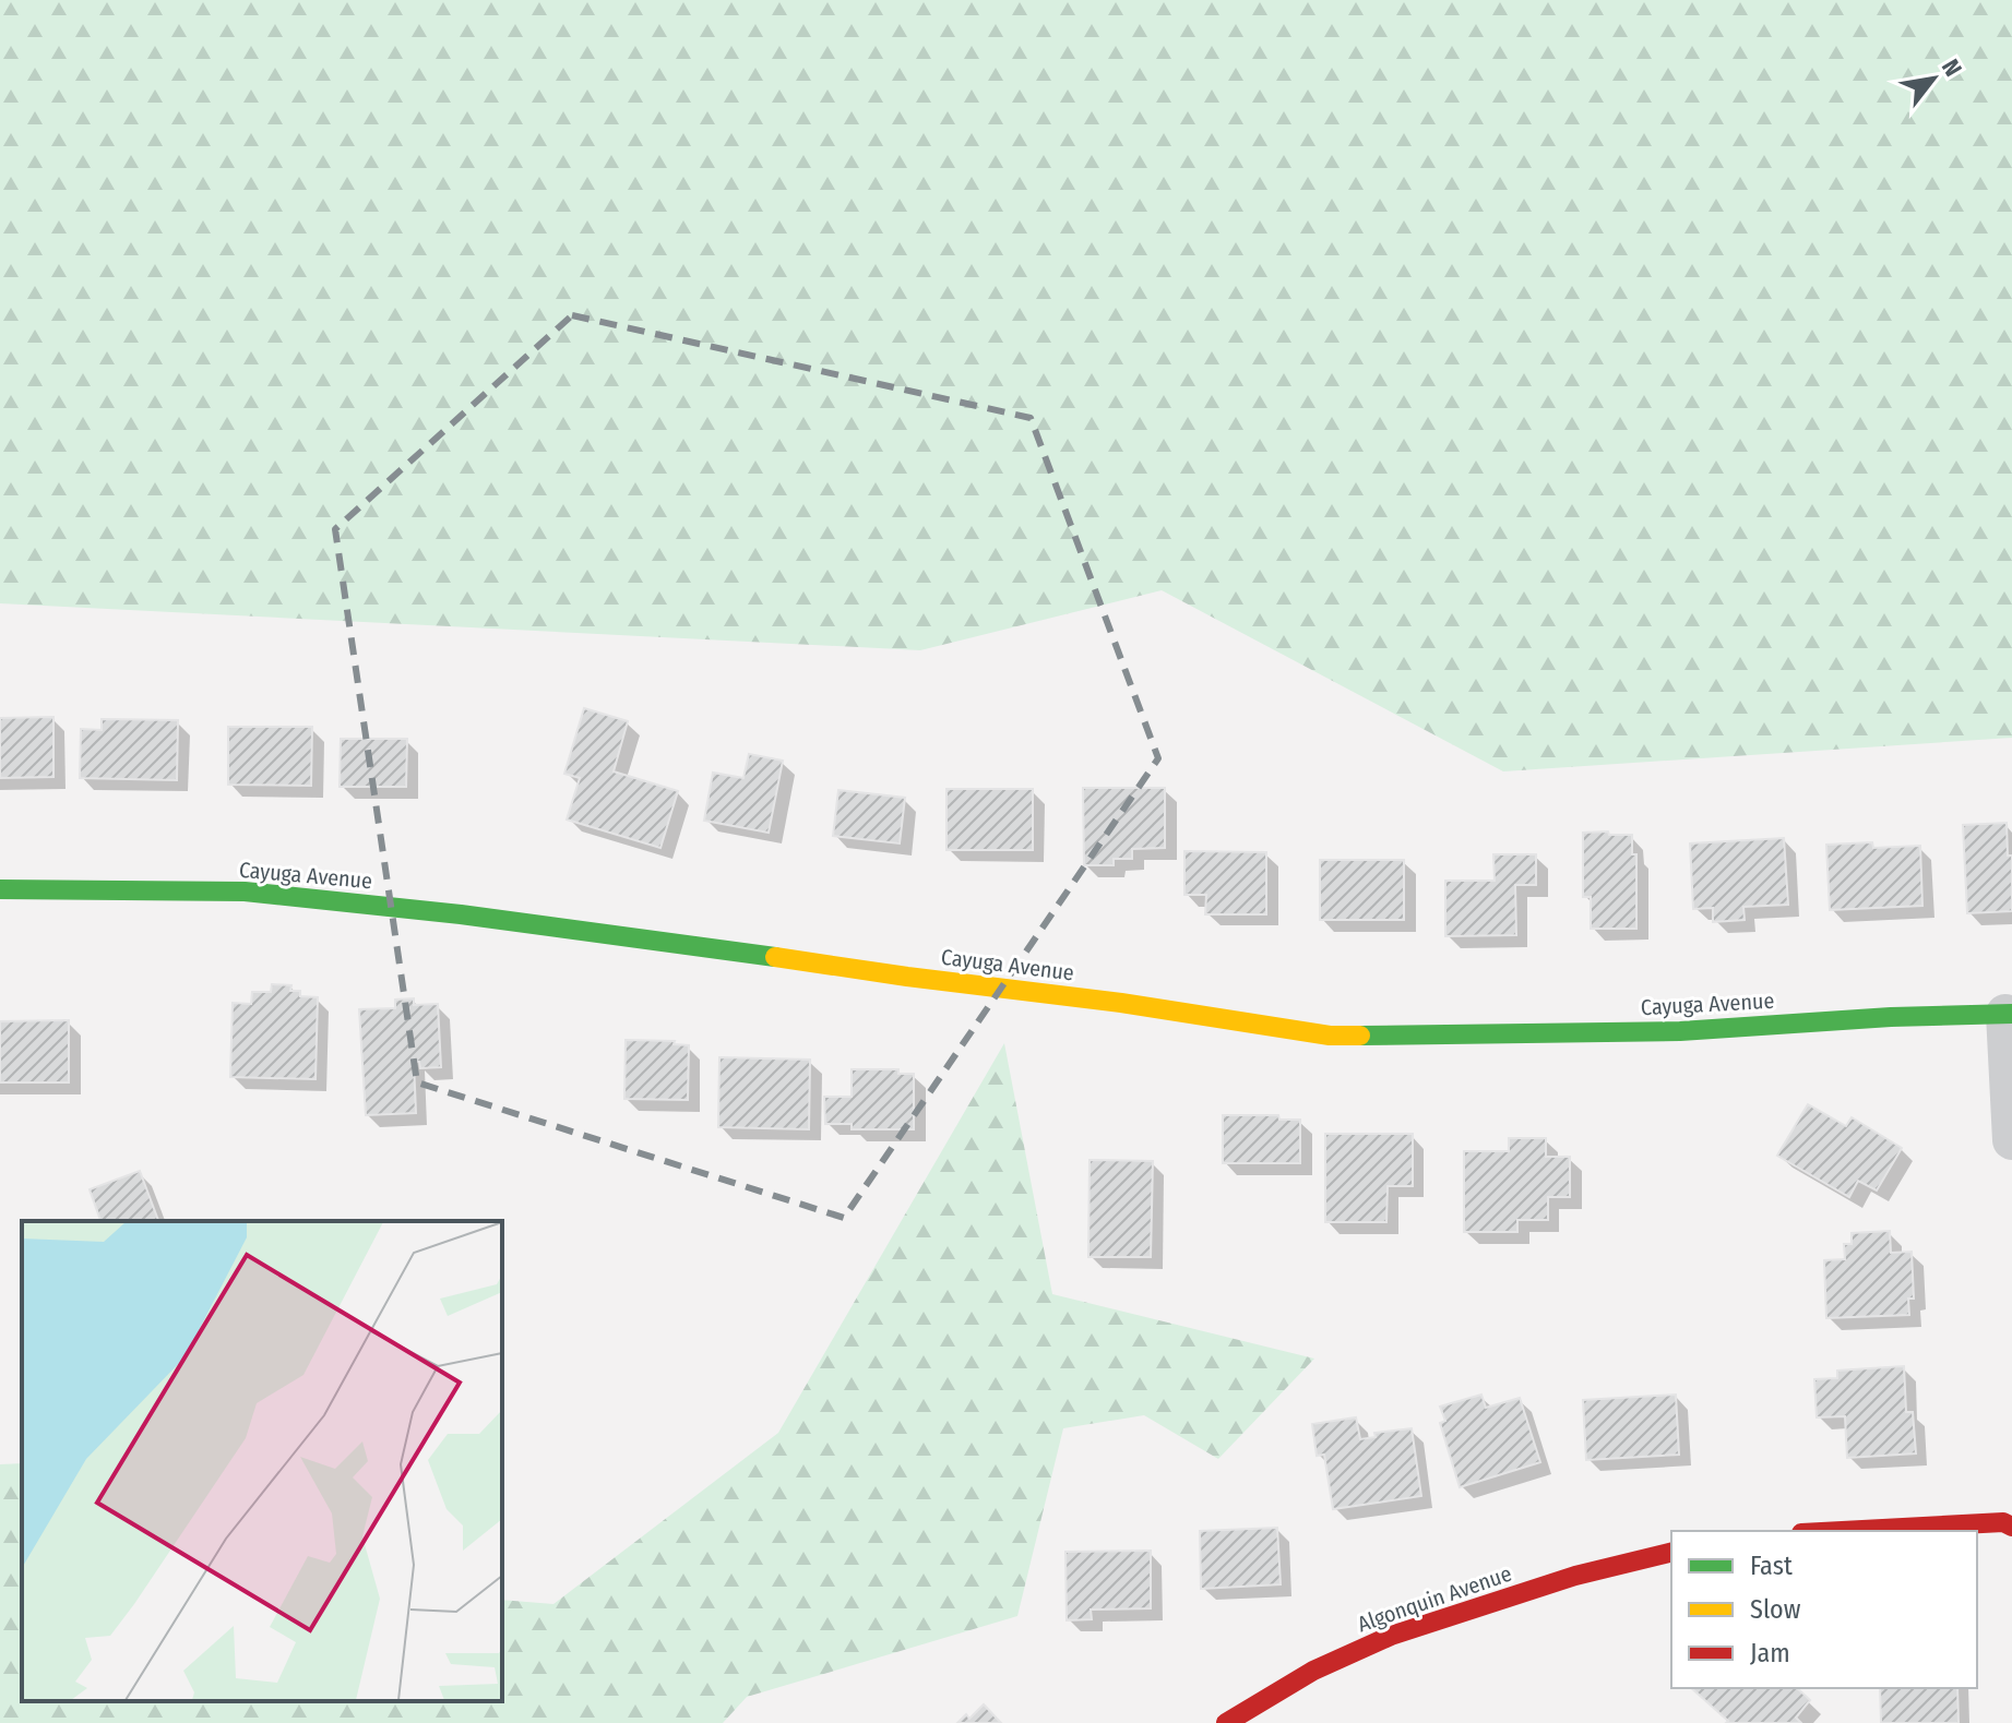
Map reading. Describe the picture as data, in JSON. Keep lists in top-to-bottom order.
{
  "streets": {
    "street": ["Cayuga Avenue", "Algonquin Avenue"]
  },
  "legend": ["Fast", "Slow", "Jam"],
  "north": "top right"
}
